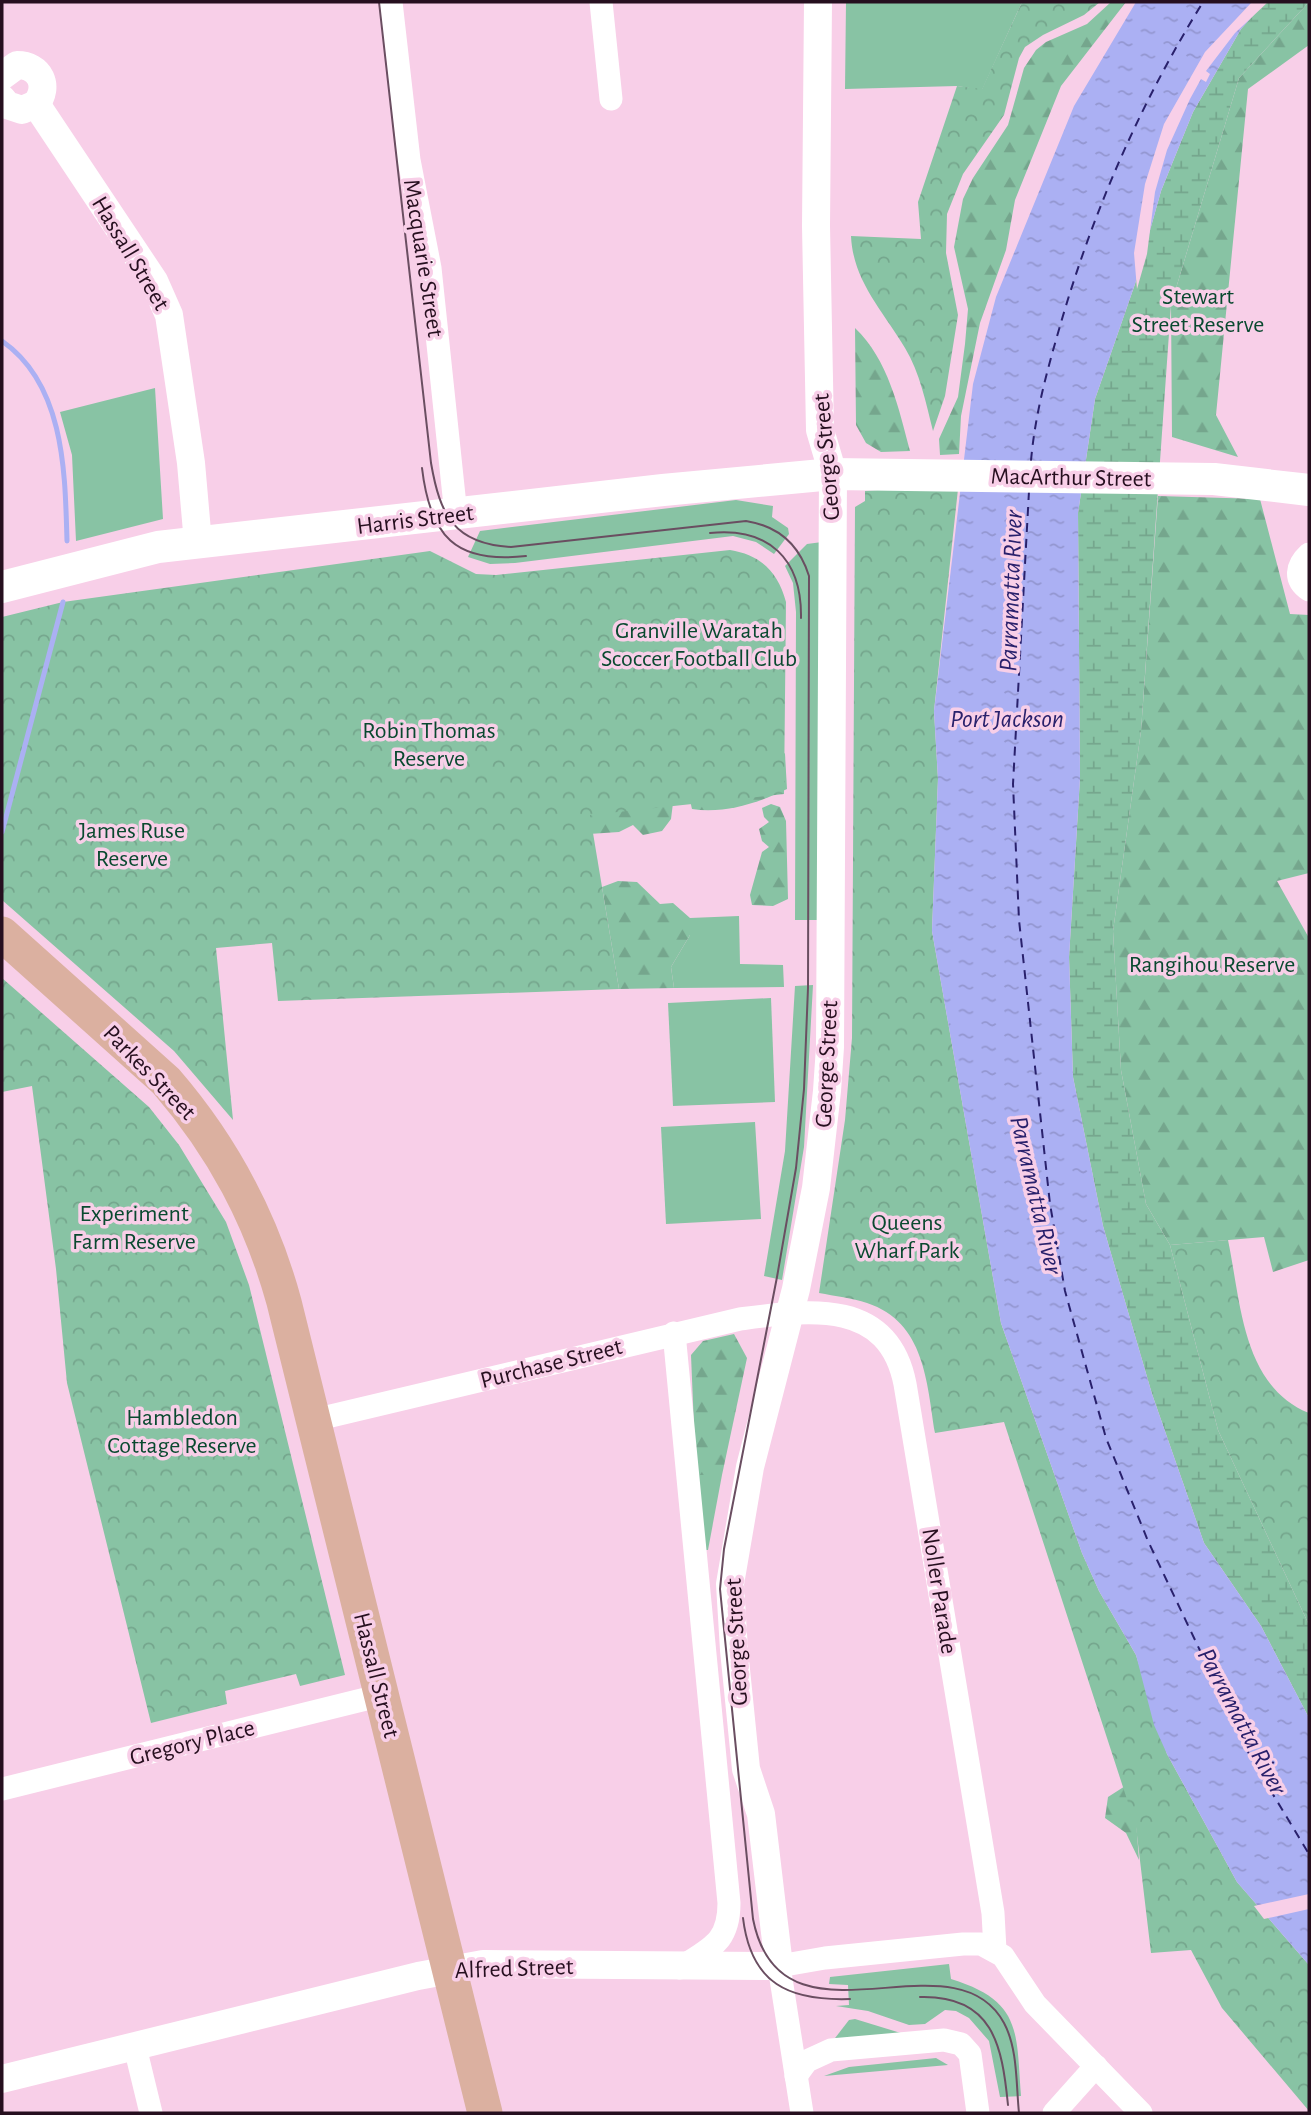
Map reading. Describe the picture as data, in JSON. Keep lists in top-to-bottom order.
{
  "streets": {
    "main road": [
      "Hassall Street",
      "MacArthur Street",
      "Harris Street",
      "Parkes Street"
    ],
    "street": [
      "Macquarie Street",
      "George Street",
      "Purchase Street",
      "Noller Parade",
      "Gregory Place",
      "Alfred Street"
    ]
  },
  "crossings": [
    ["Hassall Street", "Harris Street"],
    ["Hassall Street", "Parkes Street"],
    ["Hassall Street", "Purchase Street"],
    ["Hassall Street", "Gregory Place"],
    ["Hassall Street", "Alfred Street"],
    ["Macquarie Street", "Harris Street"],
    ["George Street", "MacArthur Street"],
    ["George Street", "Harris Street"],
    ["George Street", "Purchase Street"],
    ["George Street", "Noller Parade"],
    ["George Street", "Alfred Street"],
    ["MacArthur Street", "Harris Street"],
    ["Purchase Street", "Noller Parade"],
    ["Noller Parade", "Alfred Street"]
  ],
  "water": ["Parramatta River", "Port Jackson"],
  "parks": [
    "Stewart Street Reserve",
    "Granville Waratah Scoccer Football Club",
    "Robin Thomas Reserve",
    "James Ruse Reserve",
    "Rangihou Reserve",
    "Experiment Farm Reserve",
    "Queens Wharf Park",
    "Hambledon Cottage Reserve"
  ]
}
